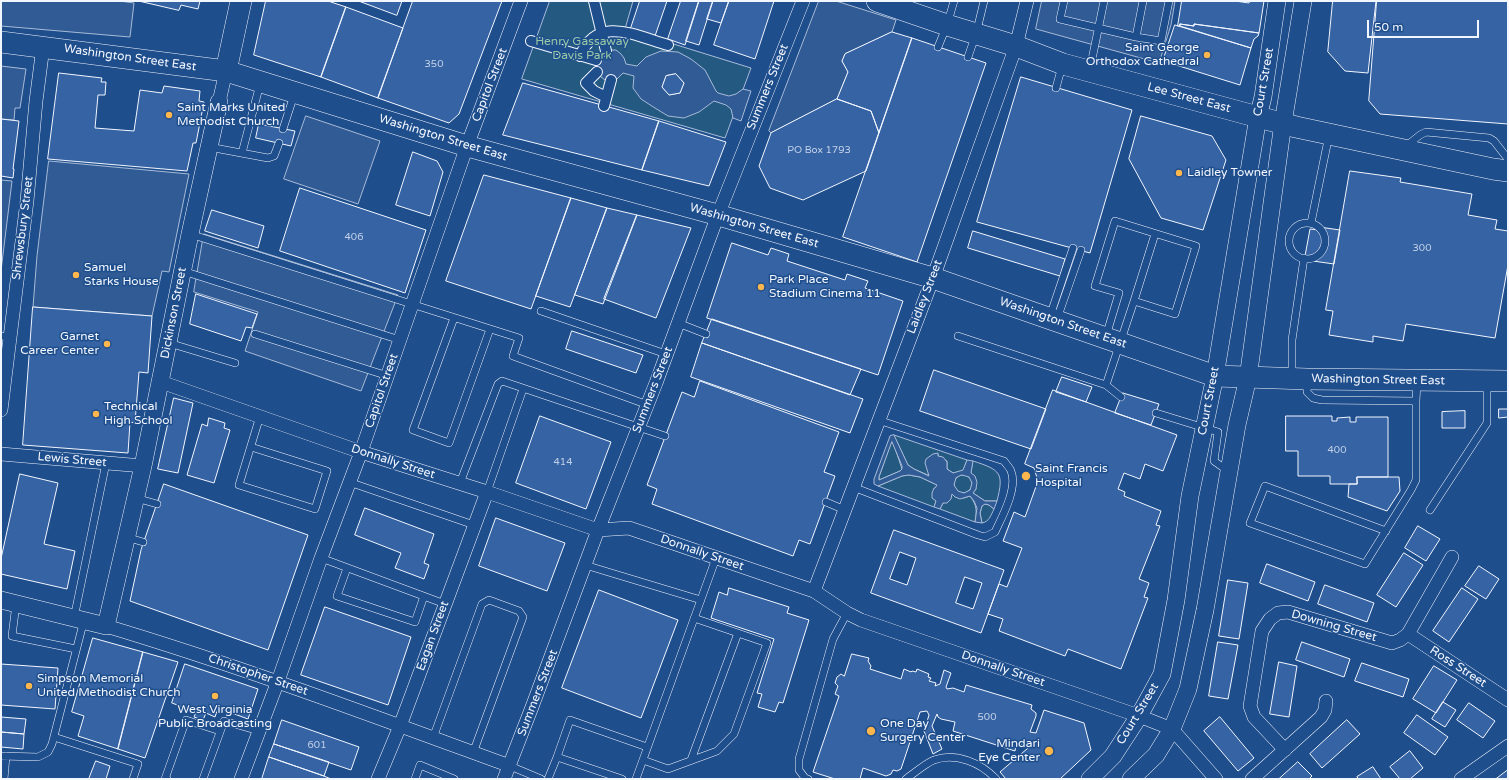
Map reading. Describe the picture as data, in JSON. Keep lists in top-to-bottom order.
{
  "streets": {
    "main road": ["Washington Street East", "Lee Street East", "Dickinson Street"],
    "street": [
      "Court Street",
      "Capitol Street",
      "Summers Street",
      "Shrewsbury Street",
      "Laidley Street",
      "Lewis Street",
      "Donnally Street",
      "Downing Street",
      "Eagan Street",
      "Ross Street",
      "Christopher Street"
    ]
  },
  "crossings": [
    ["Washington Street East", "Court Street"],
    ["Washington Street East", "Capitol Street"],
    ["Washington Street East", "Summers Street"],
    ["Washington Street East", "Shrewsbury Street"],
    ["Washington Street East", "Laidley Street"],
    ["Washington Street East", "Dickinson Street"],
    ["Court Street", "Lee Street East"],
    ["Court Street", "Donnally Street"],
    ["Capitol Street", "Donnally Street"],
    ["Capitol Street", "Christopher Street"],
    ["Summers Street", "Donnally Street"],
    ["Summers Street", "Christopher Street"],
    ["Lee Street East", "Laidley Street"],
    ["Laidley Street", "Donnally Street"],
    ["Dickinson Street", "Lewis Street"],
    ["Dickinson Street", "Donnally Street"],
    ["Dickinson Street", "Christopher Street"],
    ["Donnally Street", "Eagan Street"],
    ["Downing Street", "Ross Street"],
    ["Eagan Street", "Christopher Street"]
  ],
  "parks": ["Henry Gassaway Davis Park"],
  "places": [
    "Saint George Orthodox Cathedral",
    "Saint Marks United Methodist Church",
    "Laidley Towner",
    "Samuel Starks House",
    "Park Place Stadium Cinema 11",
    "Garnet Career Center",
    "Technical High School",
    "Saint Francis Hospital",
    "Simpson Memorial United Methodist Church",
    "West Virginia Public Broadcasting",
    "One Day Surgery Center",
    "Mindari Eye Center"
  ],
  "house_numbers": [
    "350",
    "PO Box 1793",
    "406",
    "300",
    "400",
    "414",
    "500",
    "601"
  ],
  "scale_bar": "50 m"
}
